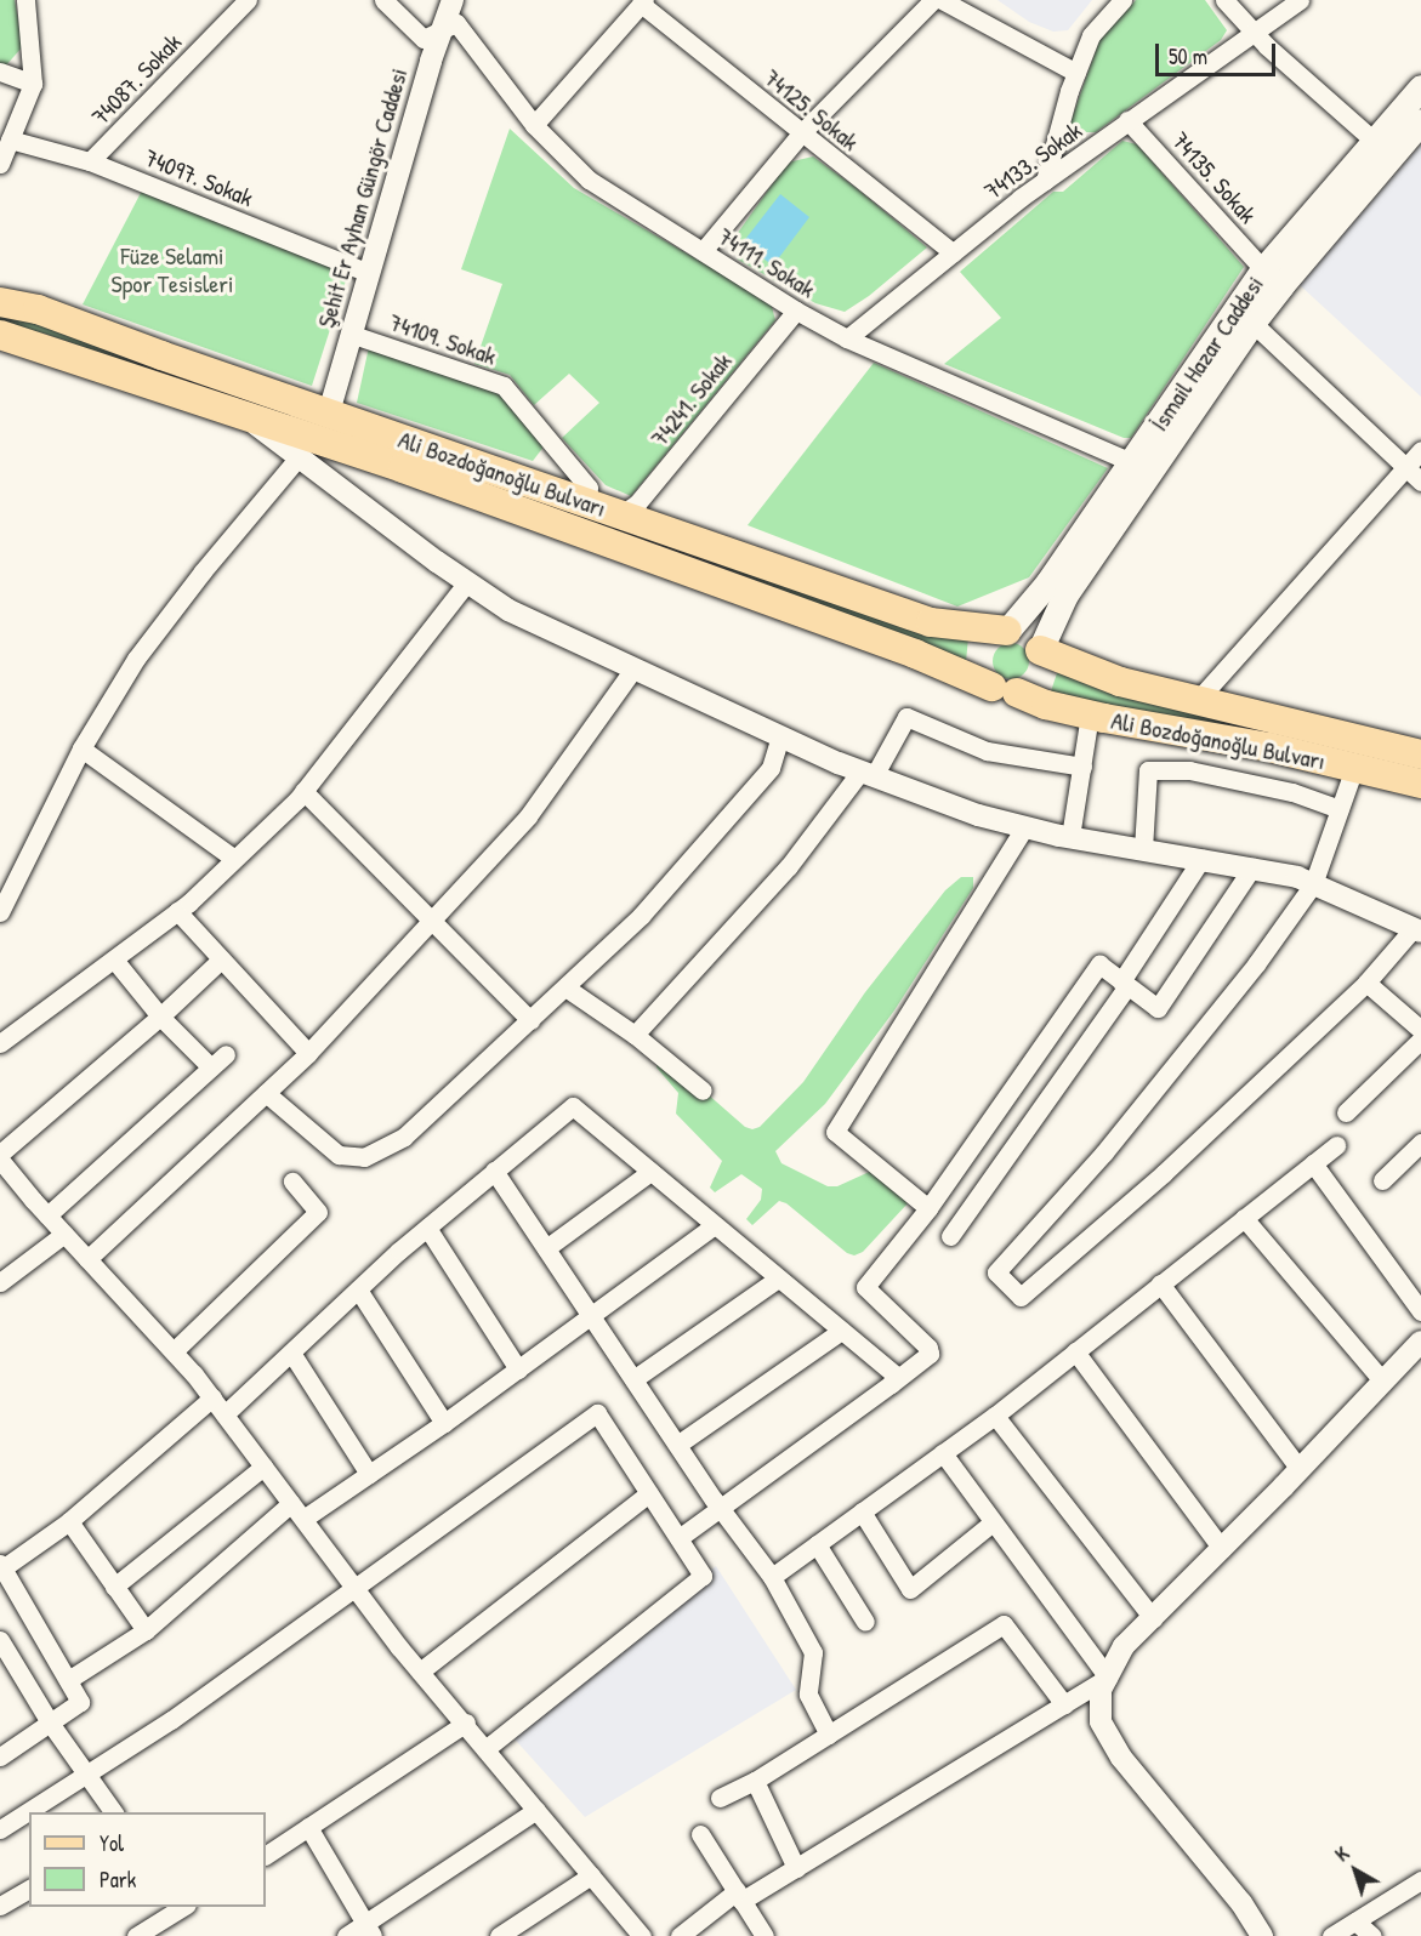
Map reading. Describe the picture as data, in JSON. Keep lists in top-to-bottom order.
{
  "streets": {
    "main road": ["İsmail Hazar Caddesi", "Ali Bozdoğanoğlu Bulvarı"],
    "street": [
      "74087. Sokak",
      "74125. Sokak",
      "74133. Sokak",
      "74097. Sokak",
      "74135. Sokak",
      "Şehit Er Ayhan Güngör Caddesi",
      "74111. Sokak",
      "74109. Sokak",
      "74241. Sokak"
    ]
  },
  "crossings": [
    ["74087. Sokak", "74097. Sokak"],
    ["74125. Sokak", "74133. Sokak"],
    ["74133. Sokak", "74135. Sokak"],
    ["74133. Sokak", "74111. Sokak"],
    ["74097. Sokak", "Şehit Er Ayhan Güngör Caddesi"],
    ["74135. Sokak", "İsmail Hazar Caddesi"],
    ["Şehit Er Ayhan Güngör Caddesi", "74111. Sokak"],
    ["Şehit Er Ayhan Güngör Caddesi", "74109. Sokak"],
    ["Şehit Er Ayhan Güngör Caddesi", "Ali Bozdoğanoğlu Bulvarı"],
    ["74111. Sokak", "İsmail Hazar Caddesi"],
    ["74111. Sokak", "74241. Sokak"],
    ["74109. Sokak", "Ali Bozdoğanoğlu Bulvarı"],
    ["İsmail Hazar Caddesi", "Ali Bozdoğanoğlu Bulvarı"],
    ["74241. Sokak", "Ali Bozdoğanoğlu Bulvarı"]
  ],
  "parks": ["Füze Selami Spor Tesisleri"],
  "legend": ["Yol", "Park"],
  "scale_bar": "50 m",
  "north": "top left"
}
